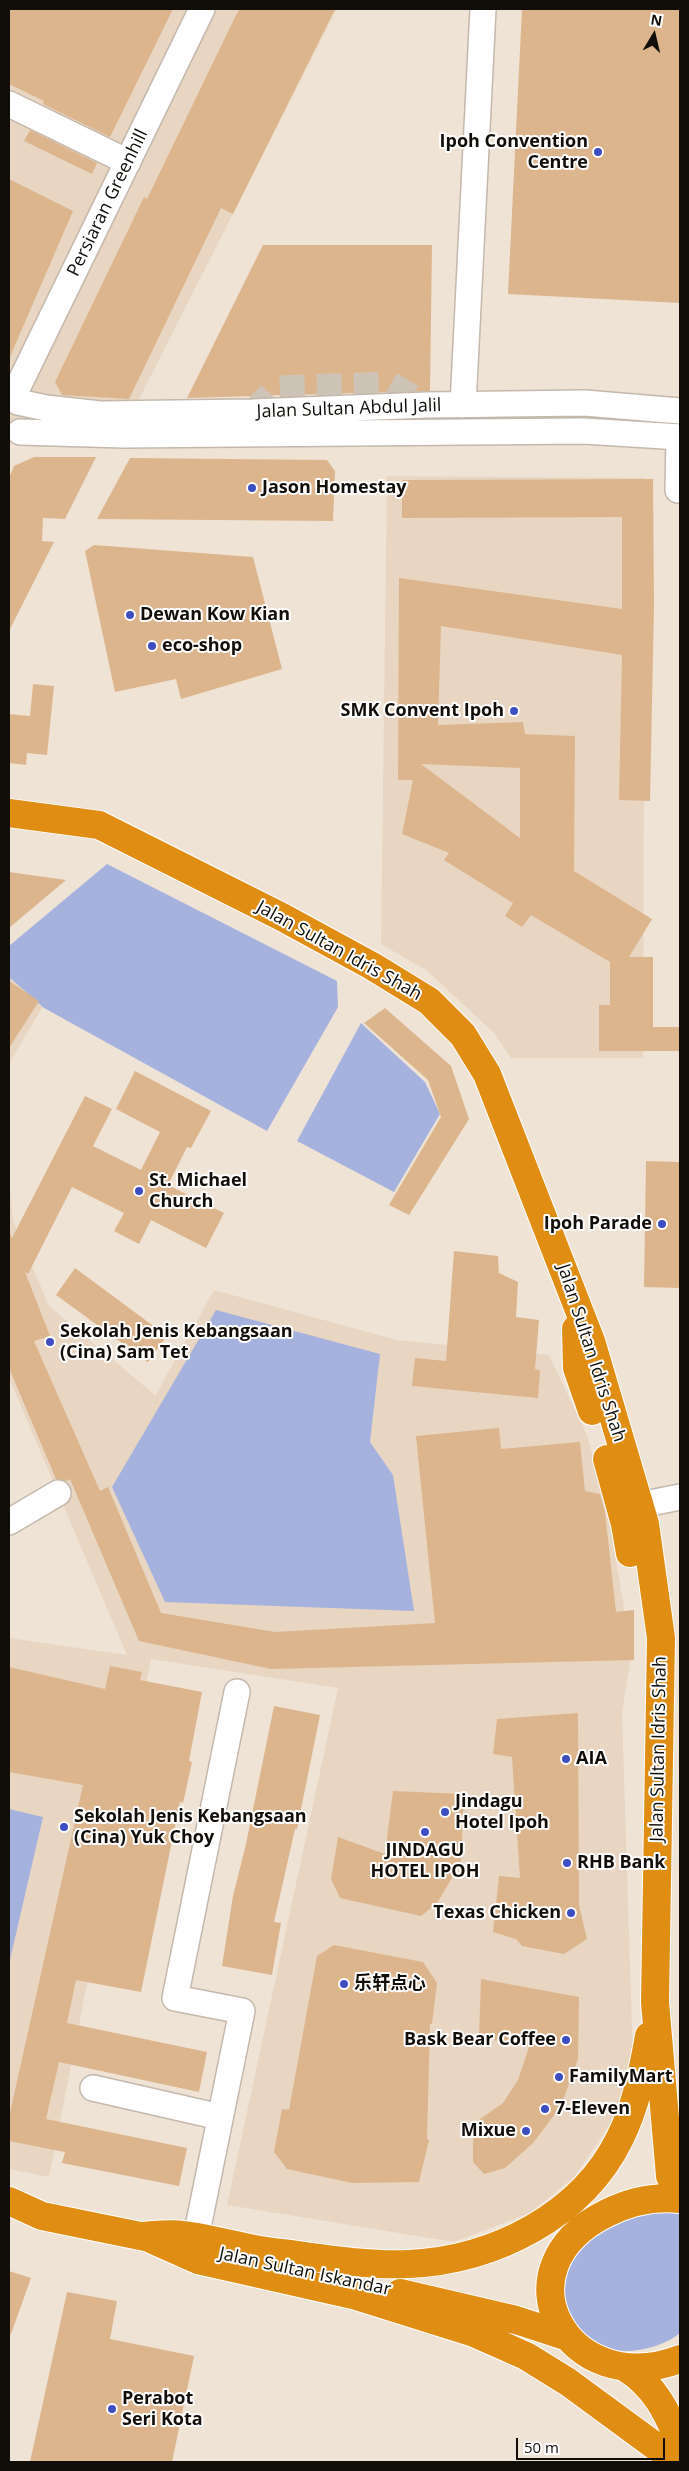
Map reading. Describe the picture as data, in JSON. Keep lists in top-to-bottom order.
{
  "streets": {
    "highway": ["Jalan Sultan Idris Shah", "Jalan Sultan Iskandar"],
    "street": ["Persiaran Greenhill", "Jalan Sultan Abdul Jalil"]
  },
  "crossings": [
    ["Persiaran Greenhill", "Jalan Sultan Abdul Jalil"]
  ],
  "places": [
    "Ipoh Convention Centre",
    "Jason Homestay",
    "Dewan Kow Kian",
    "eco-shop",
    "SMK Convent Ipoh",
    "St. Michael Church",
    "Ipoh Parade",
    "Sekolah Jenis Kebangsaan (Cina) Sam Tet",
    "AIA",
    "Jindagu Hotel Ipoh",
    "Sekolah Jenis Kebangsaan (Cina) Yuk Choy",
    "JINDAGU HOTEL IPOH",
    "RHB Bank",
    "Texas Chicken",
    "乐轩点心",
    "Bask Bear Coffee",
    "FamilyMart",
    "7-Eleven",
    "Mixue",
    "Perabot Seri Kota"
  ],
  "scale_bar": "50 m",
  "north": "top"
}
